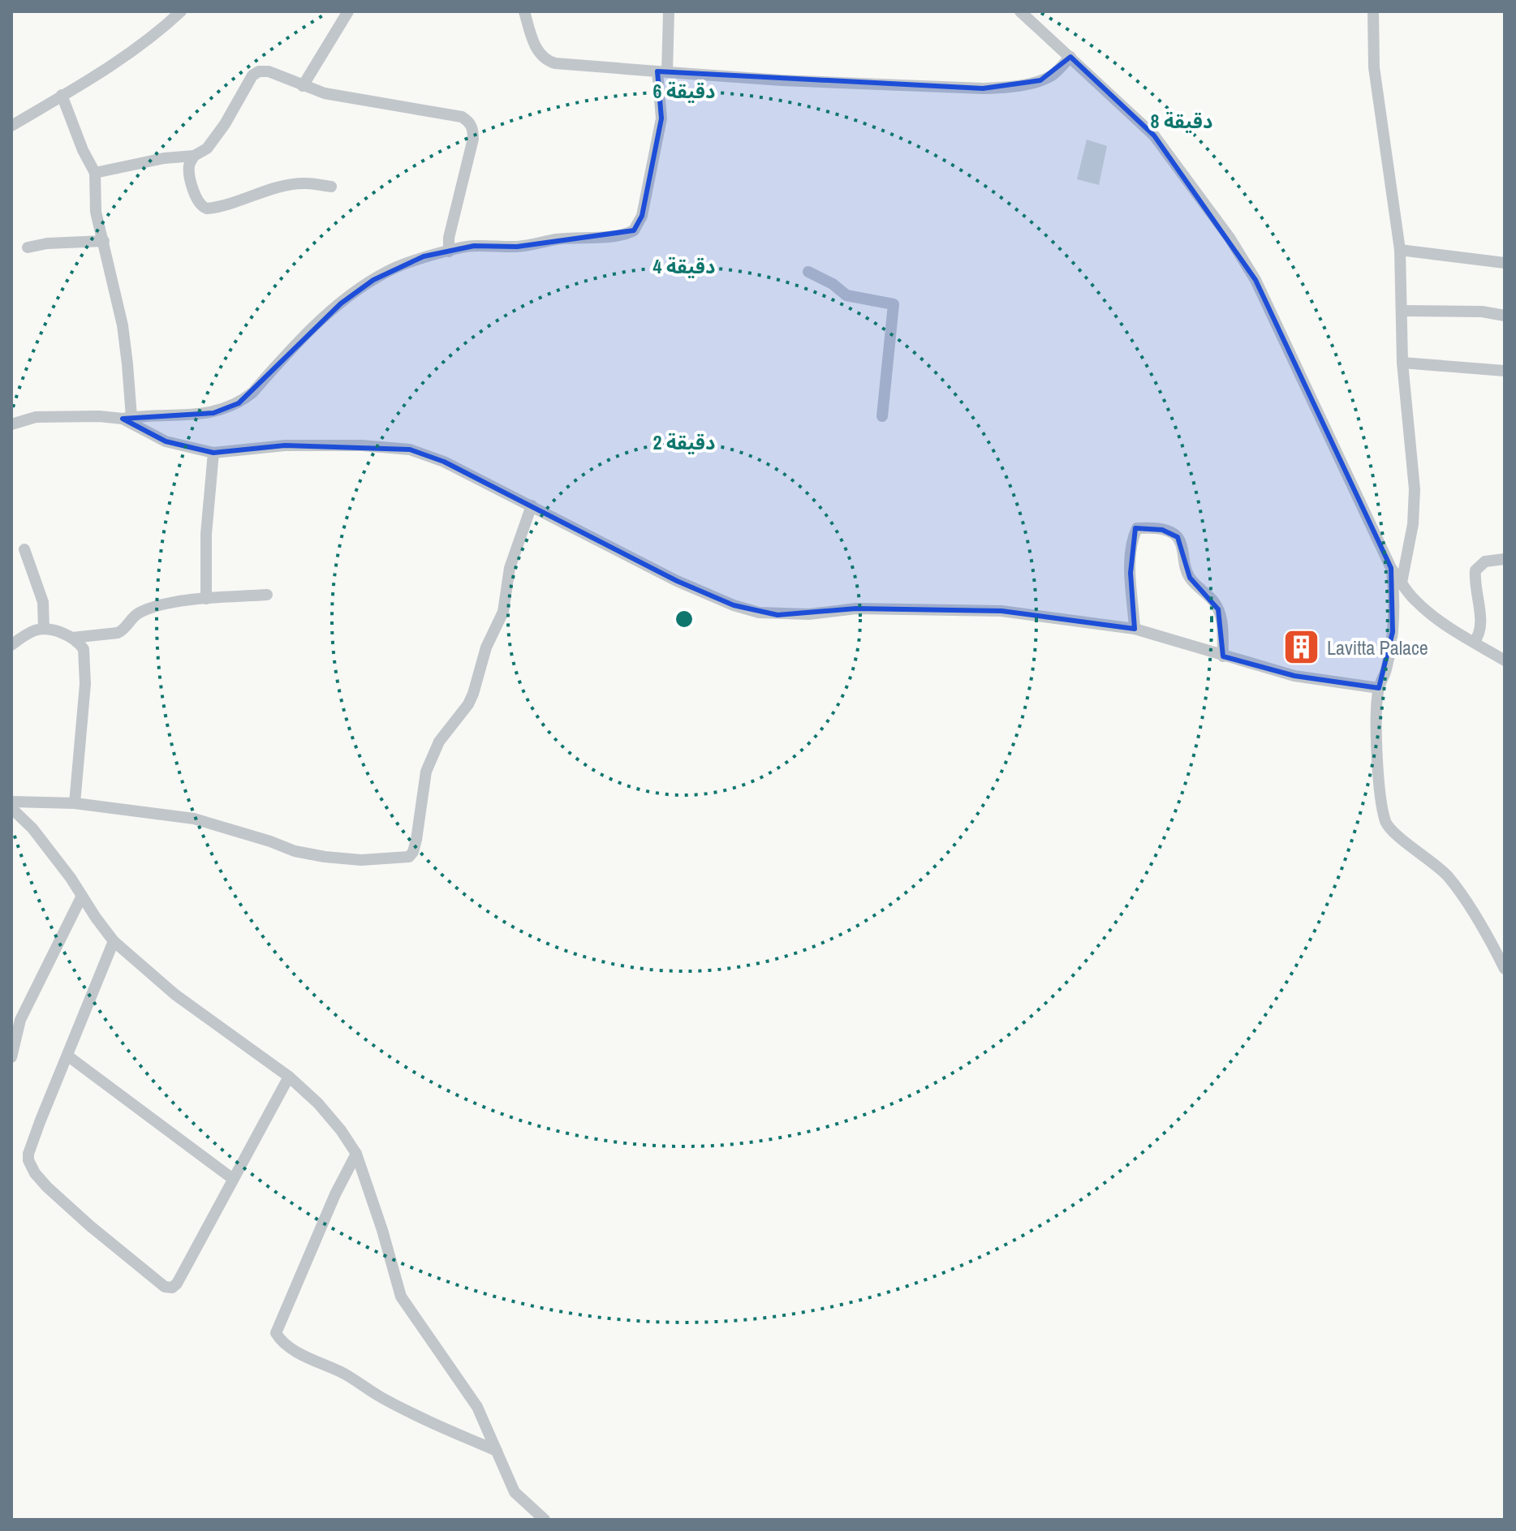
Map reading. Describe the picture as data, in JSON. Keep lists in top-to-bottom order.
{
  "places": {
    "building": ["Lavitta Palace"]
  },
  "rings": [
    "6 دقيقة",
    "8 دقيقة",
    "4 دقيقة",
    "2 دقيقة"
  ]
}
